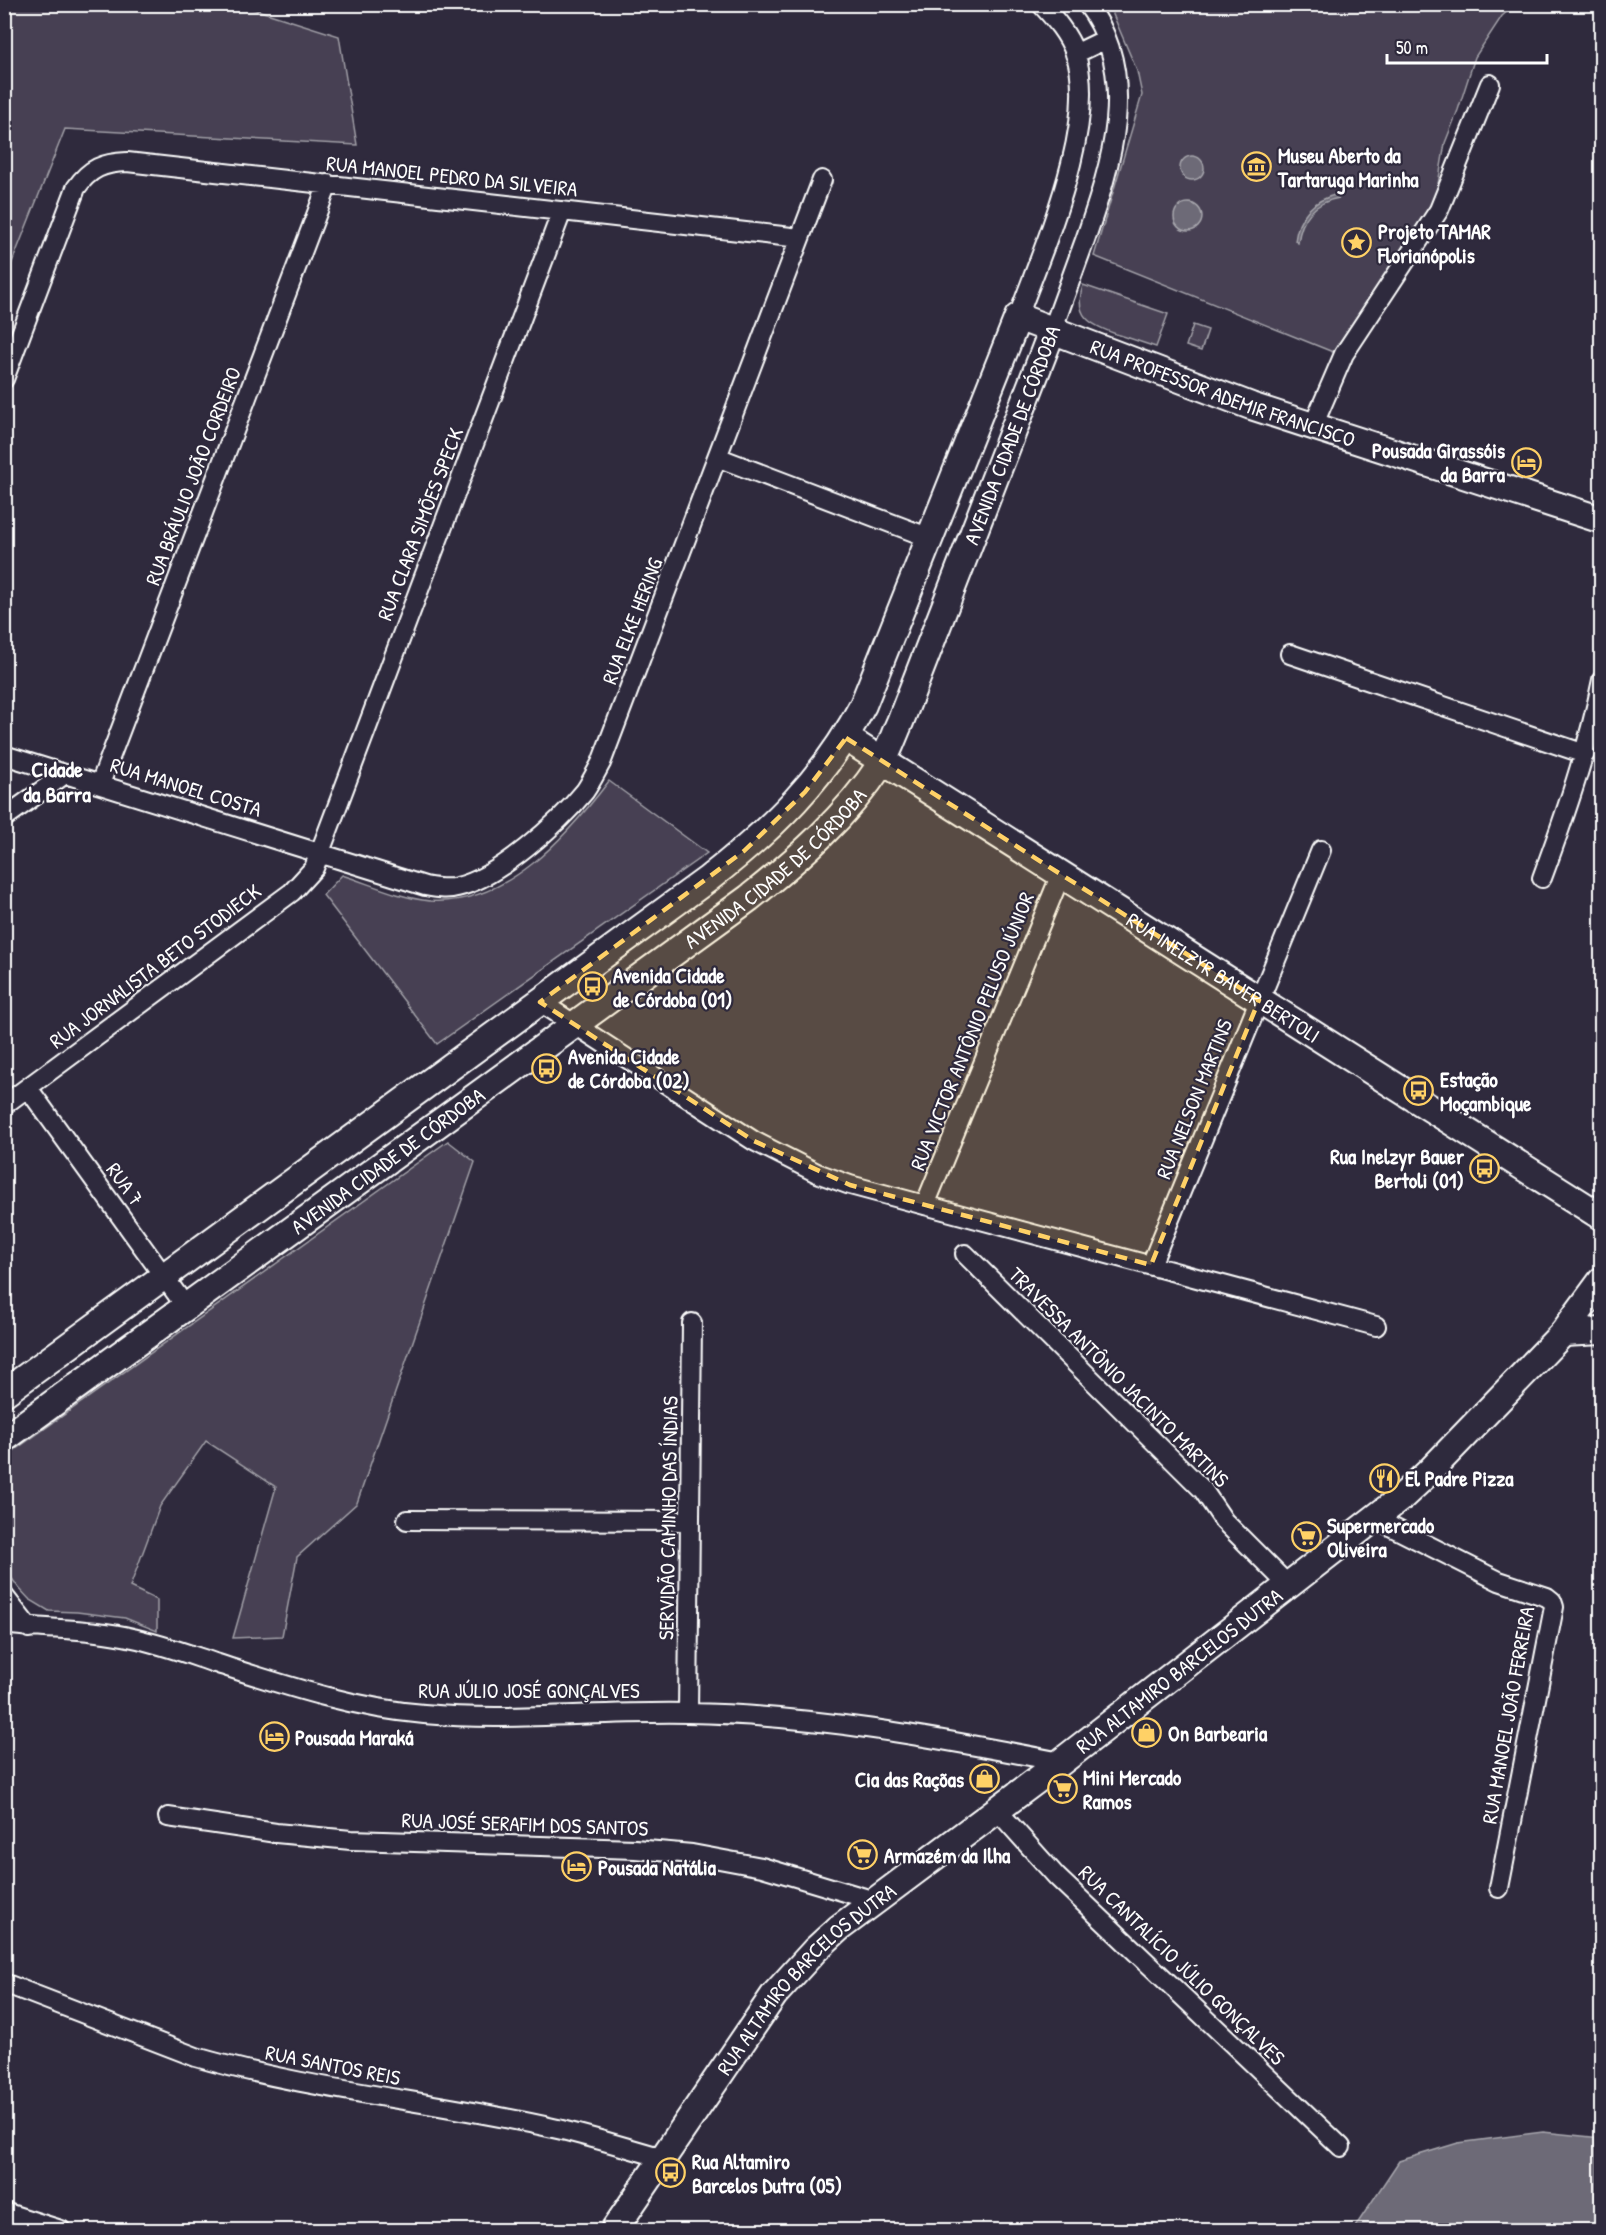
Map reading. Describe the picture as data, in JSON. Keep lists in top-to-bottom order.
{
  "streets": {
    "street": [
      "RUA MANOEL PEDRO DA SILVEIRA",
      "RUA PROFESSOR ADEMIR FRANCISCO",
      "AVENIDA CIDADE DE CÓRDOBA",
      "RUA BRÁULIO JOÃO CORDEIRO",
      "RUA CLARA SIMÕES SPECK",
      "RUA ELKE HERING",
      "RUA MANOEL COSTA",
      "RUA JORNALISTA BETO STODIECK",
      "RUA INELZYR BAUER BERTOLI",
      "RUA VICTOR ANTÔNIO PELUSO JÚNIOR",
      "RUA NELSON MARTINS",
      "RUA 7",
      "TRAVESSA ANTÔNIO JACINTO MARTINS",
      "SERVIDÃO CAMINHO DAS ÍNDIAS",
      "RUA ALTAMIRO BARCELOS DUTRA",
      "RUA JÚLIO JOSÉ GONÇALVES",
      "RUA MANOEL JOÃO FERREIRA",
      "RUA JOSÉ SERAFIM DOS SANTOS",
      "RUA CANTALÍCIO JÚLIO GONÇALVES",
      "RUA SANTOS REIS"
    ]
  },
  "crossings": [
    ["RUA MANOEL PEDRO DA SILVEIRA", "RUA BRÁULIO JOÃO CORDEIRO"],
    ["RUA MANOEL PEDRO DA SILVEIRA", "RUA CLARA SIMÕES SPECK"],
    ["RUA MANOEL PEDRO DA SILVEIRA", "RUA ELKE HERING"],
    ["RUA PROFESSOR ADEMIR FRANCISCO", "AVENIDA CIDADE DE CÓRDOBA"],
    ["AVENIDA CIDADE DE CÓRDOBA", "RUA INELZYR BAUER BERTOLI"],
    ["AVENIDA CIDADE DE CÓRDOBA", "RUA 7"],
    ["RUA BRÁULIO JOÃO CORDEIRO", "RUA MANOEL COSTA"],
    ["RUA CLARA SIMÕES SPECK", "RUA ELKE HERING"],
    ["RUA CLARA SIMÕES SPECK", "RUA MANOEL COSTA"],
    ["RUA CLARA SIMÕES SPECK", "RUA JORNALISTA BETO STODIECK"],
    ["RUA ELKE HERING", "RUA MANOEL COSTA"],
    ["RUA ELKE HERING", "RUA JORNALISTA BETO STODIECK"],
    ["RUA MANOEL COSTA", "RUA JORNALISTA BETO STODIECK"],
    ["RUA JORNALISTA BETO STODIECK", "RUA 7"],
    ["RUA INELZYR BAUER BERTOLI", "RUA VICTOR ANTÔNIO PELUSO JÚNIOR"],
    ["RUA INELZYR BAUER BERTOLI", "RUA NELSON MARTINS"],
    ["TRAVESSA ANTÔNIO JACINTO MARTINS", "RUA ALTAMIRO BARCELOS DUTRA"],
    ["SERVIDÃO CAMINHO DAS ÍNDIAS", "RUA JÚLIO JOSÉ GONÇALVES"],
    ["RUA ALTAMIRO BARCELOS DUTRA", "RUA JÚLIO JOSÉ GONÇALVES"],
    ["RUA ALTAMIRO BARCELOS DUTRA", "RUA MANOEL JOÃO FERREIRA"],
    ["RUA ALTAMIRO BARCELOS DUTRA", "RUA JOSÉ SERAFIM DOS SANTOS"],
    ["RUA ALTAMIRO BARCELOS DUTRA", "RUA CANTALÍCIO JÚLIO GONÇALVES"],
    ["RUA ALTAMIRO BARCELOS DUTRA", "RUA SANTOS REIS"]
  ],
  "districts": ["Cidade da Barra"],
  "places": {
    "museum": ["Museu Aberto da Tartaruga Marinha"],
    "place": ["Projeto TAMAR Florianópolis"],
    "hotel": ["Pousada Girassóis da Barra", "Pousada Maraká", "Pousada Natália"],
    "bus stop": [
      "Avenida Cidade de Córdoba (01)",
      "Avenida Cidade de Córdoba (02)",
      "Estação Moçambique",
      "Rua Inelzyr Bauer Bertoli (01)",
      "Rua Altamiro Barcelos Dutra (05)"
    ],
    "restaurant": ["El Padre Pizza"],
    "supermarket": ["Supermercado Oliveira", "Mini Mercado Ramos", "Armazém da Ilha"],
    "shop": ["On Barbearia", "Cia das Raçõas"]
  },
  "scale_bar": "50 m"
}
